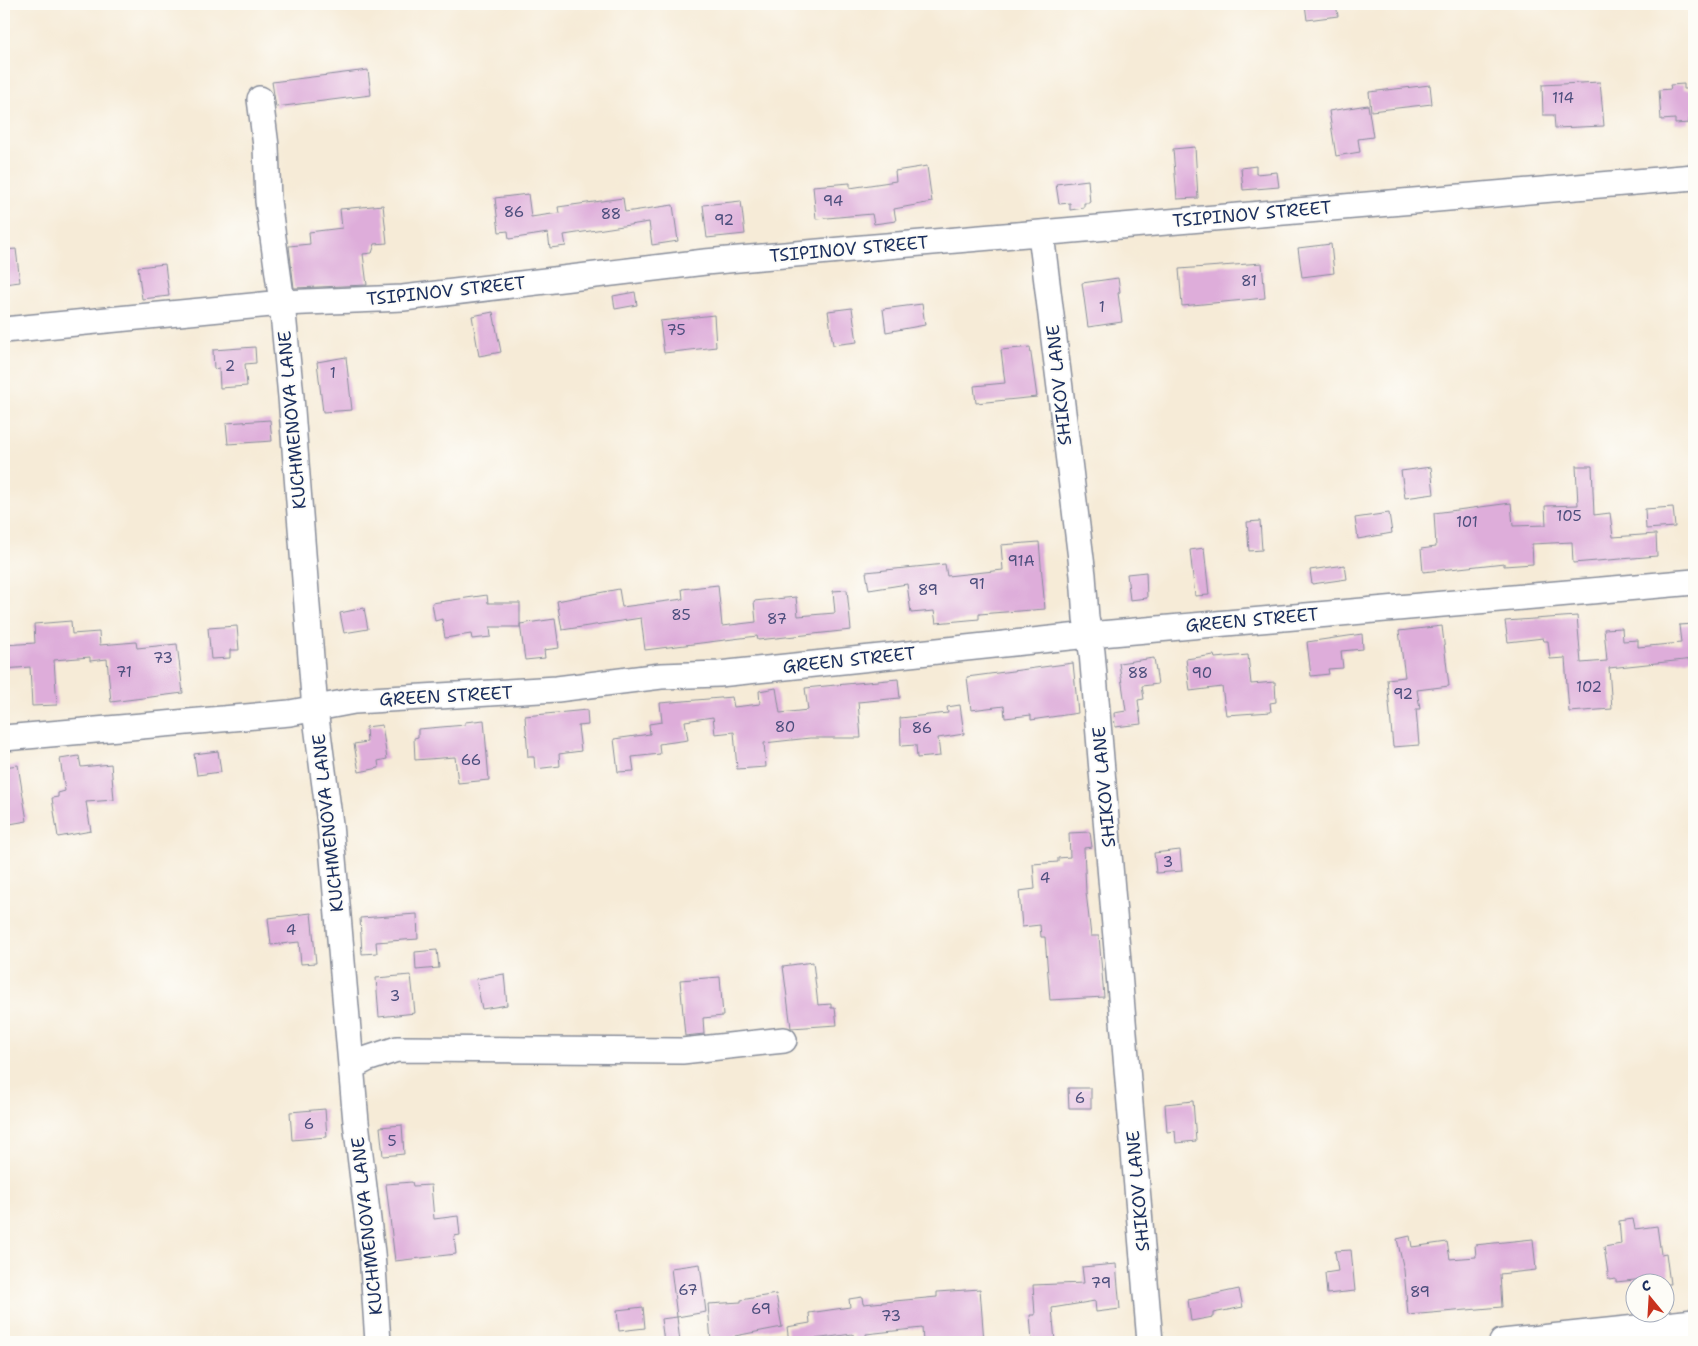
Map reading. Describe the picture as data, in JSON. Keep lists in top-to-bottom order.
{
  "streets": {
    "street": [
      "TSIPINOV STREET",
      "SHIKOV LANE",
      "KUCHMENOVA LANE",
      "GREEN STREET"
    ]
  },
  "crossings": [
    ["TSIPINOV STREET", "SHIKOV LANE"],
    ["TSIPINOV STREET", "KUCHMENOVA LANE"],
    ["SHIKOV LANE", "GREEN STREET"],
    ["KUCHMENOVA LANE", "GREEN STREET"]
  ],
  "house_numbers": [
    "114",
    "94",
    "86",
    "88",
    "92",
    "81",
    "1",
    "75",
    "2",
    "1",
    "105",
    "101",
    "91А",
    "91",
    "89",
    "85",
    "87",
    "73",
    "71",
    "88",
    "90",
    "102",
    "92",
    "80",
    "86",
    "66",
    "3",
    "4",
    "4",
    "3",
    "6",
    "6",
    "5",
    "79",
    "67",
    "89",
    "69",
    "73"
  ],
  "north": "top"
}
